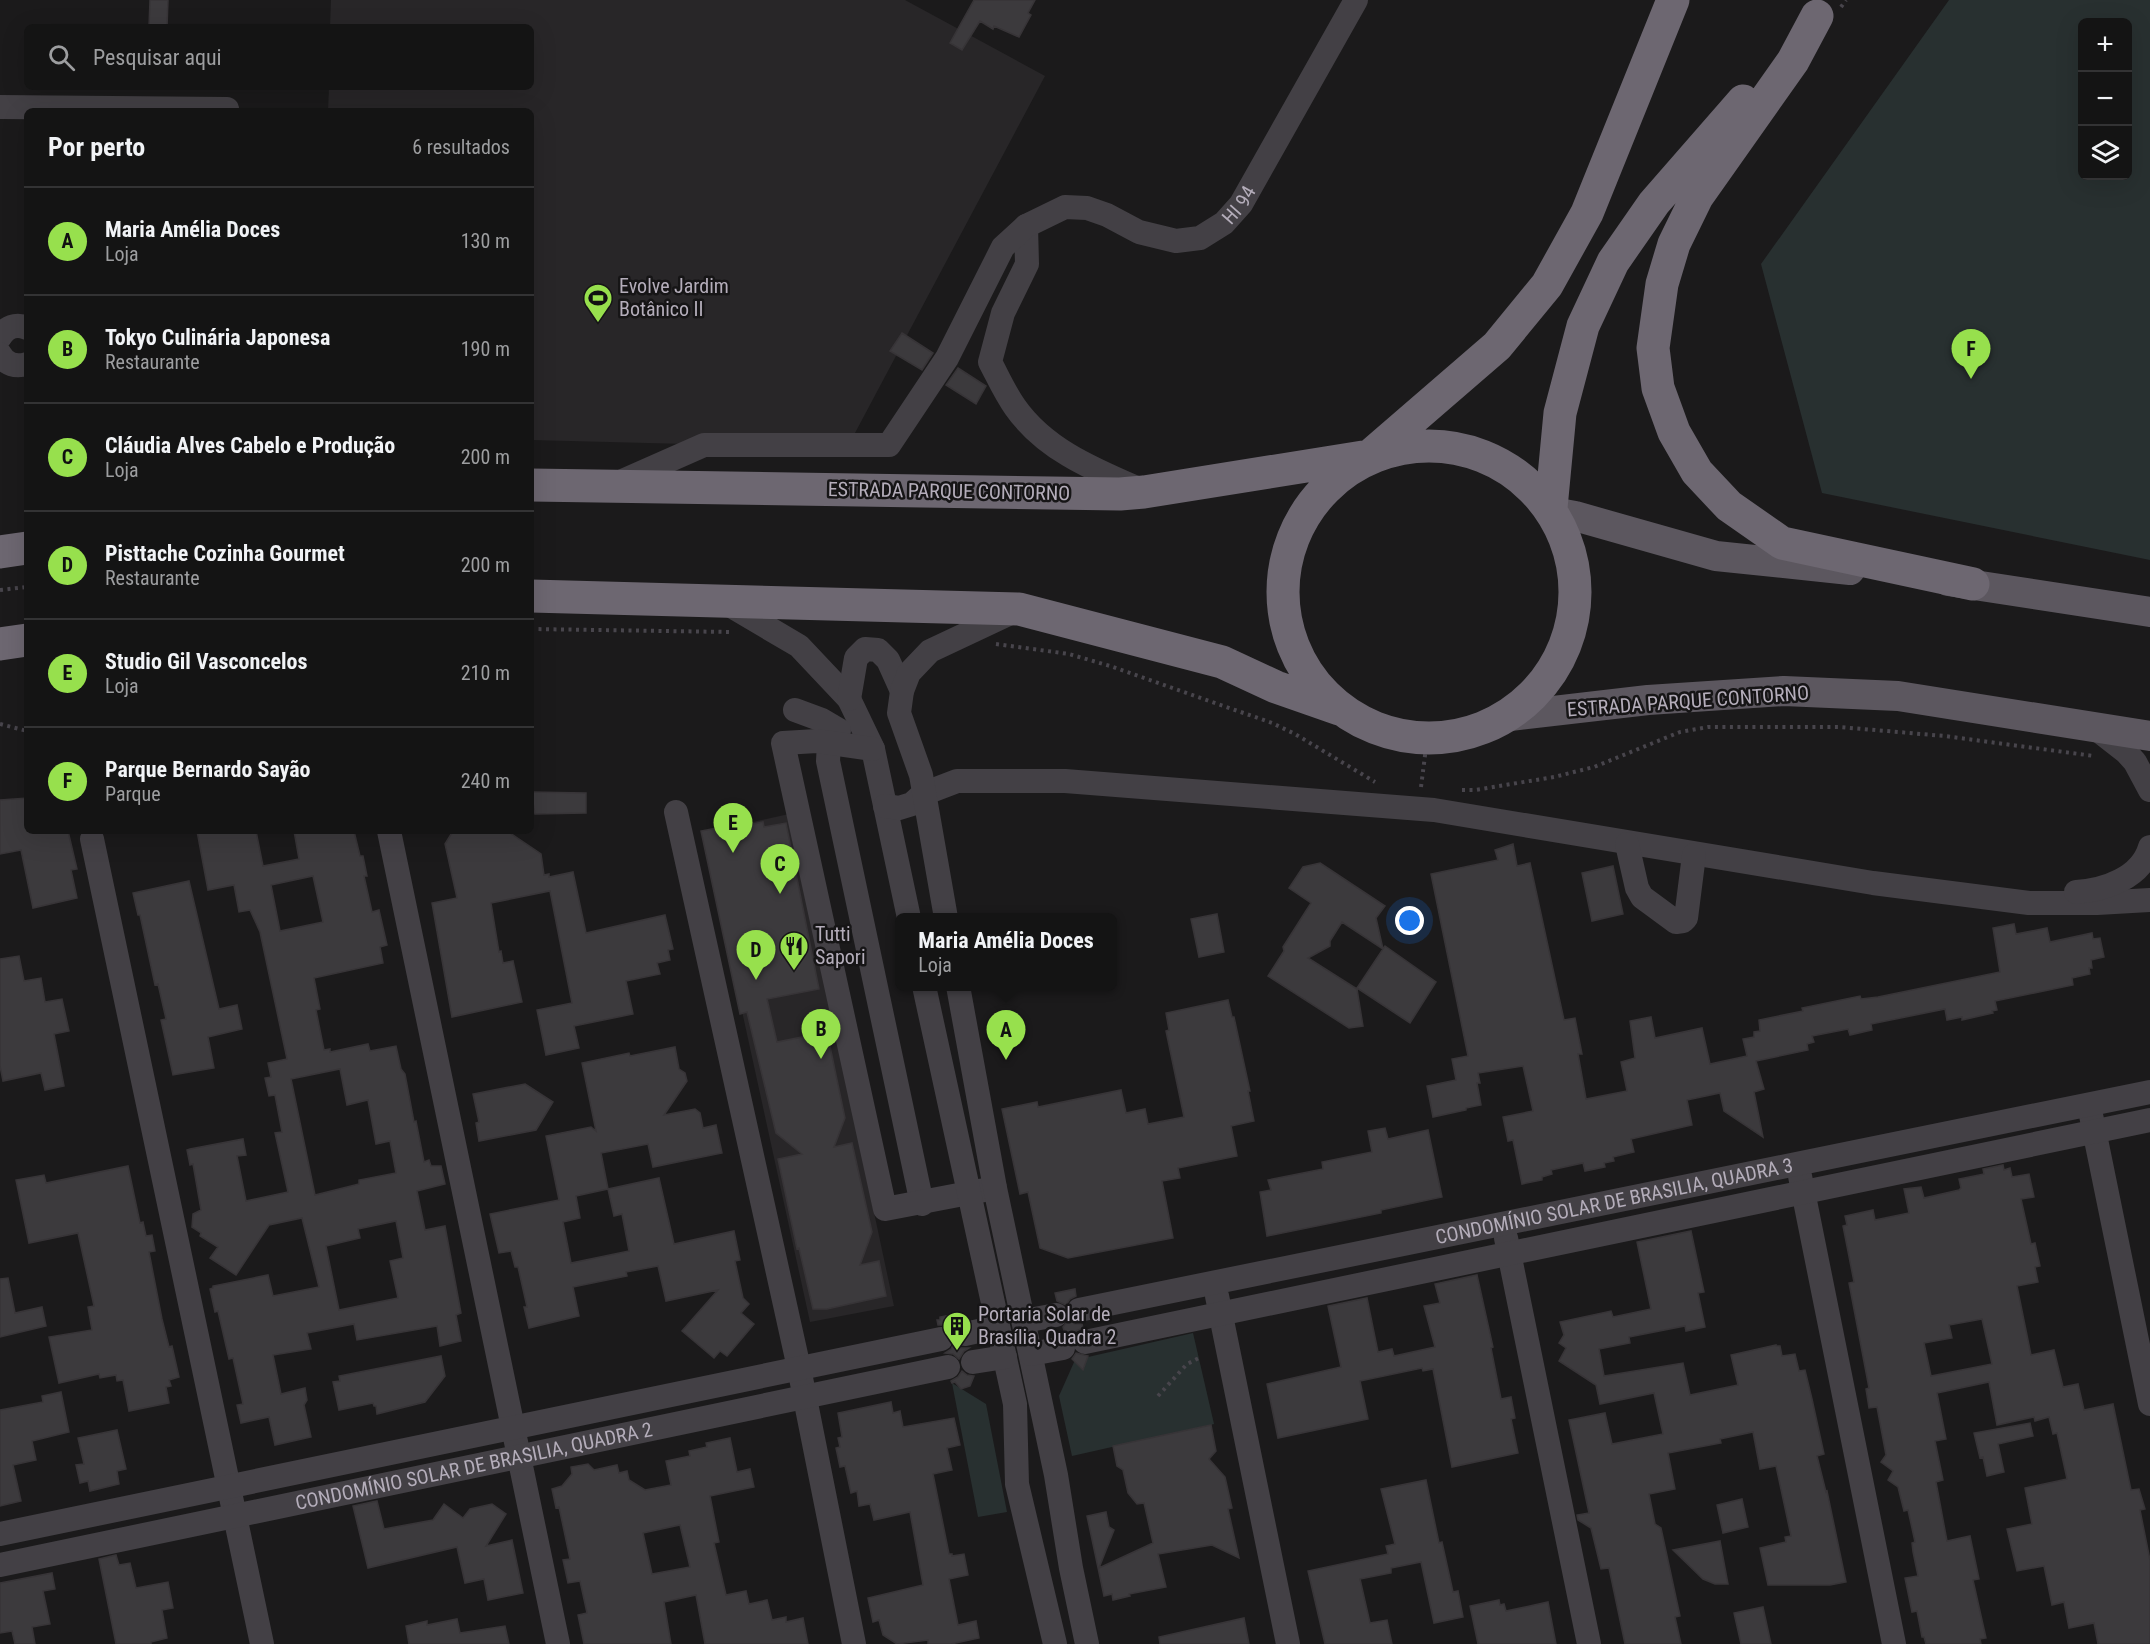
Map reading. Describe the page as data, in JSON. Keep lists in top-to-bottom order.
{
  "streets": {
    "highway": ["ESTRADA PARQUE CONTORNO"],
    "street": ["HI 94", "CONDOMÍNIO SOLAR DE BRASILIA, QUADRA 3", "CONDOMÍNIO SOLAR DE BRASILIA, QUADRA 2"]
  },
  "crossings": [
    ["HI 94", "ESTRADA PARQUE CONTORNO"]
  ],
  "places": {
    "sports": ["Evolve Jardim Botânico II"],
    "restaurant": ["Tutti Sapori"],
    "building": ["Portaria Solar de Brasília, Quadra 2"]
  },
  "page": {
    "map_buttons": ["+", "−"],
    "search": "Pesquisar aqui",
    "heading": ["Por perto", "6 resultados"],
    "list": [
      {
        "mark": "A",
        "name": "Maria Amélia Doces",
        "note": "Loja",
        "value": "130 m"
      },
      {
        "mark": "B",
        "name": "Tokyo Culinária Japonesa",
        "note": "Restaurante",
        "value": "190 m"
      },
      {
        "mark": "C",
        "name": "Cláudia Alves Cabelo e Produção",
        "note": "Loja",
        "value": "200 m"
      },
      {
        "mark": "D",
        "name": "Pisttache Cozinha Gourmet",
        "note": "Restaurante",
        "value": "200 m"
      },
      {
        "mark": "E",
        "name": "Studio Gil Vasconcelos",
        "note": "Loja",
        "value": "210 m"
      },
      {
        "mark": "F",
        "name": "Parque Bernardo Sayão",
        "note": "Parque",
        "value": "240 m"
      }
    ],
    "pins": [
      "F",
      "E",
      "C",
      "D",
      "B",
      "A"
    ],
    "popup": ["Maria Amélia Doces", "Loja"]
  }
}
